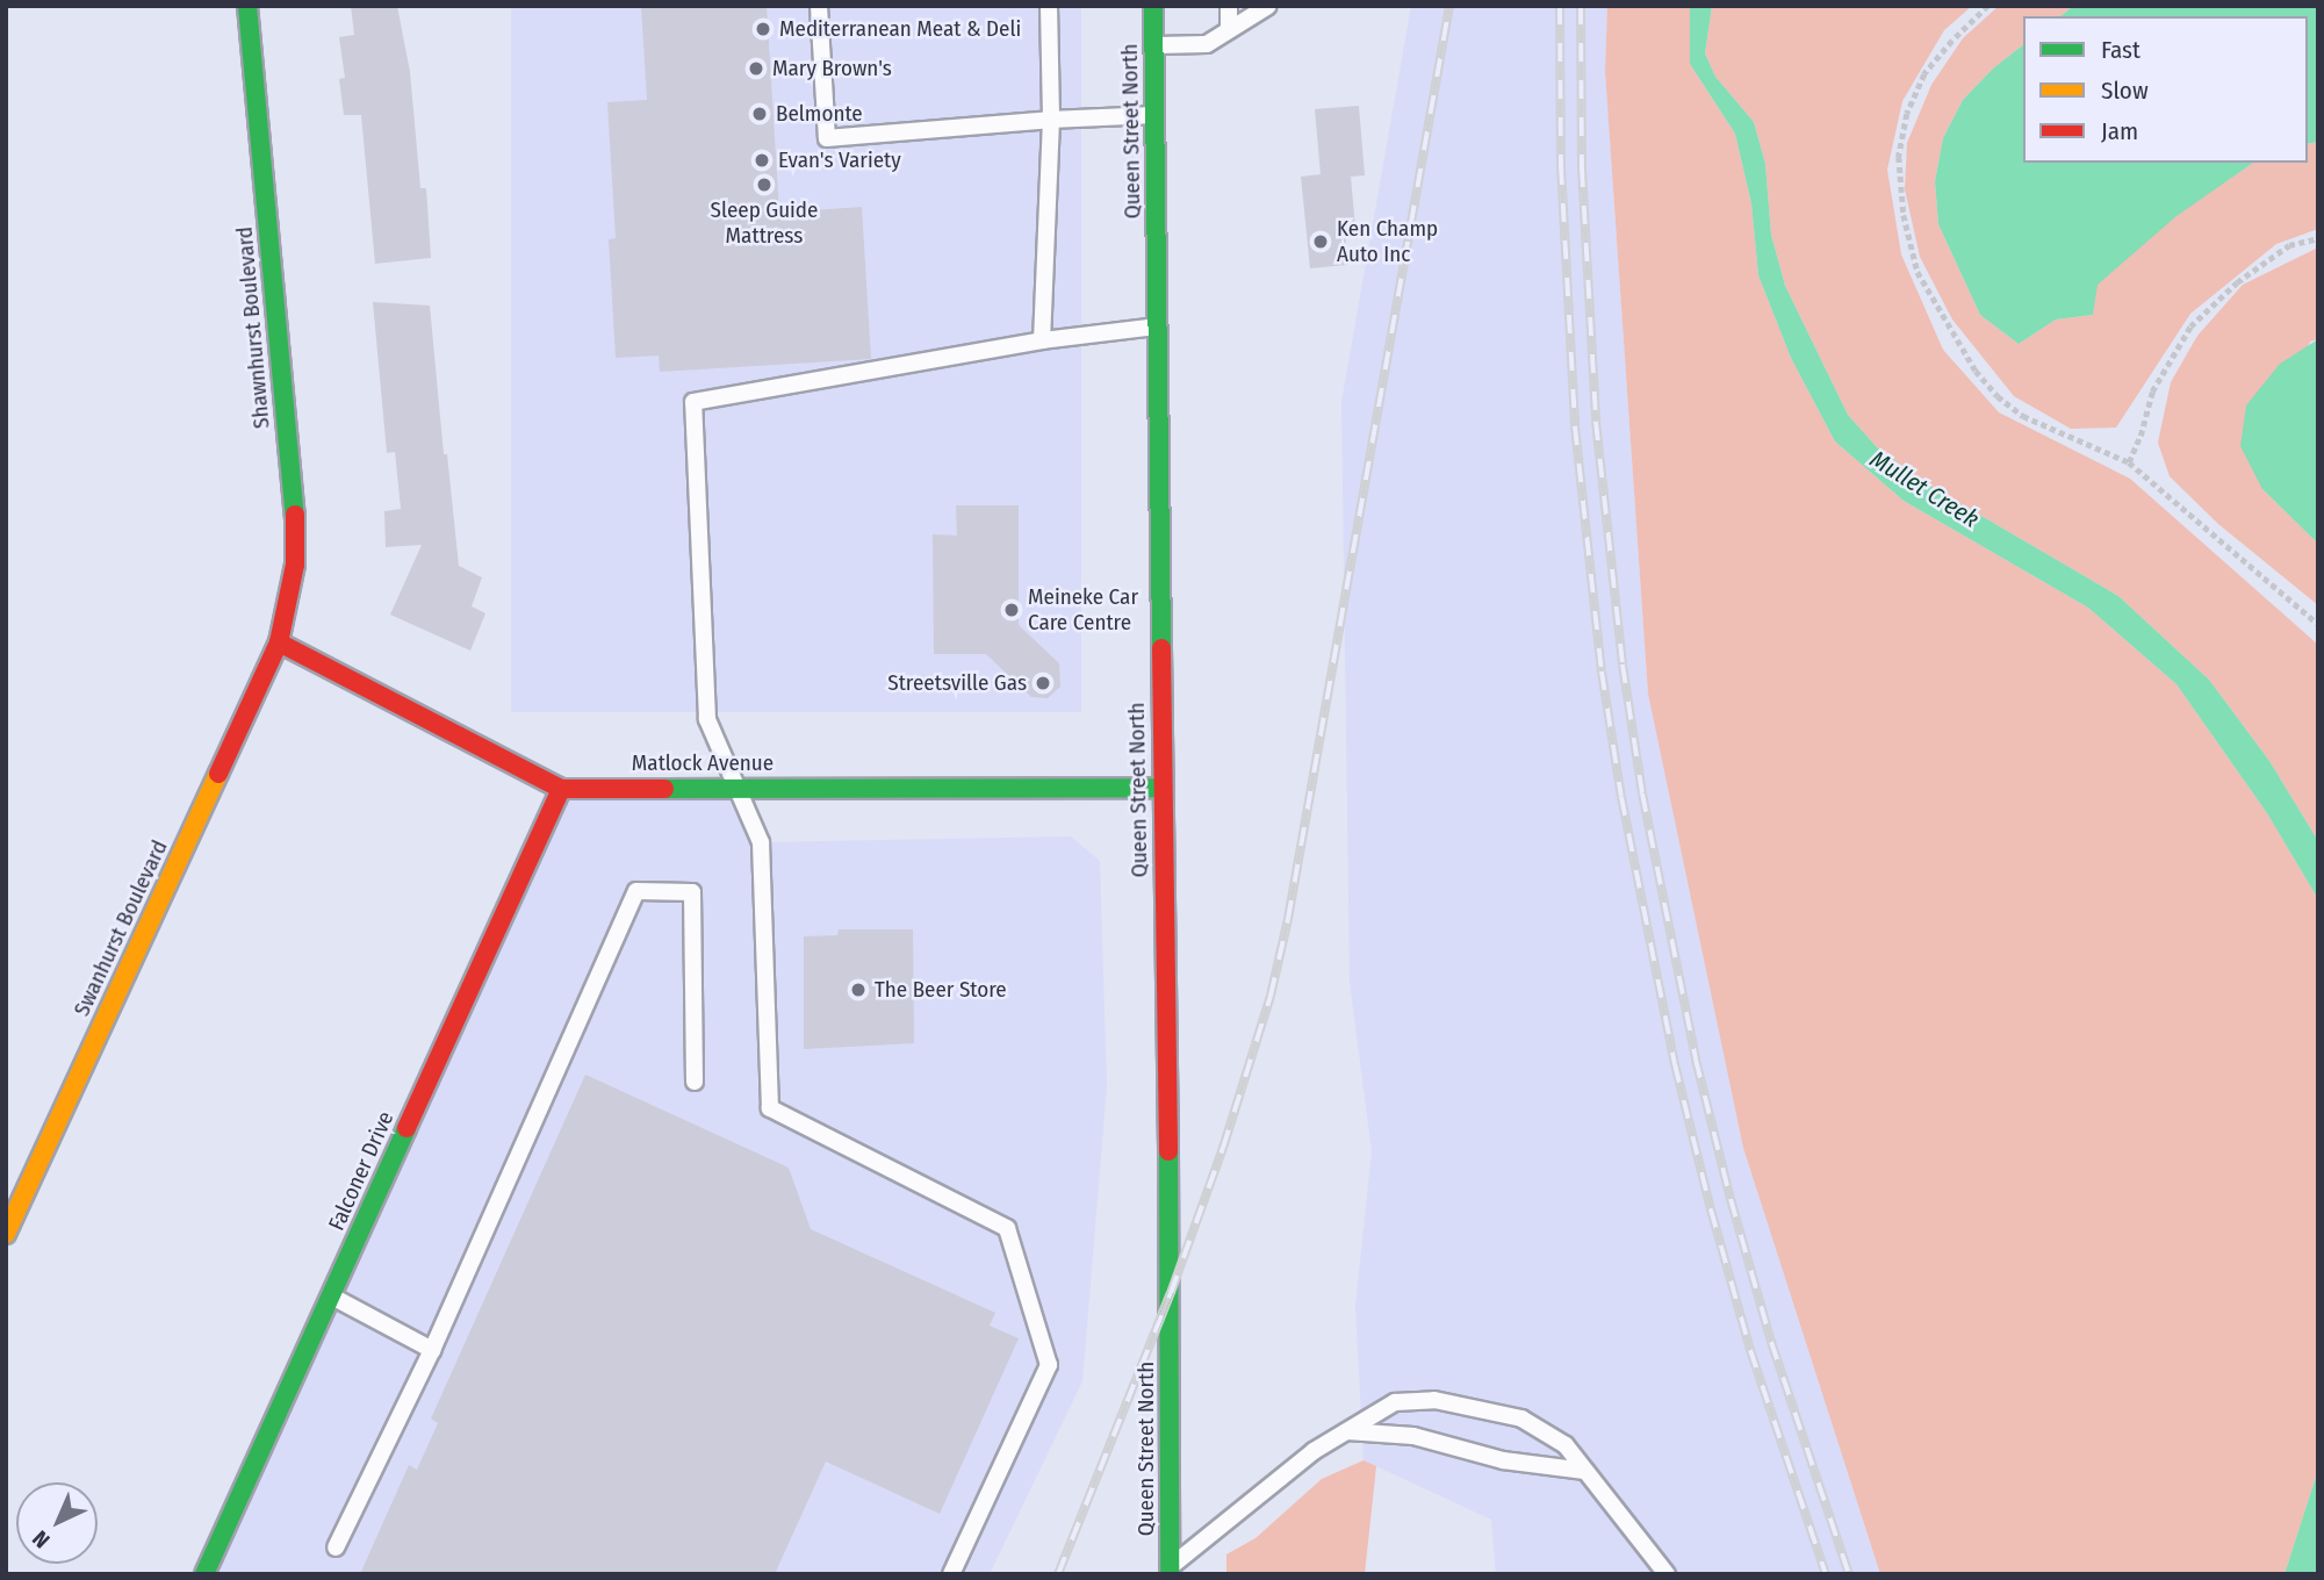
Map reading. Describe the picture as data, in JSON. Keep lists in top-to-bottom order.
{
  "streets": {
    "street": [
      "Queen Street North",
      "Shawnhurst Boulevard",
      "Matlock Avenue",
      "Swanhurst Boulevard",
      "Falconer Drive"
    ]
  },
  "crossings": [
    ["Queen Street North", "Matlock Avenue"],
    ["Shawnhurst Boulevard", "Matlock Avenue"],
    ["Shawnhurst Boulevard", "Swanhurst Boulevard"],
    ["Matlock Avenue", "Swanhurst Boulevard"],
    ["Matlock Avenue", "Falconer Drive"]
  ],
  "water": ["Mullet Creek"],
  "places": [
    "Mediterranean Meat & Deli",
    "Mary Brown's",
    "Belmonte",
    "Evan's Variety",
    "Sleep Guide Mattress",
    "Ken Champ Auto Inc",
    "Meineke Car Care Centre",
    "Streetsville Gas",
    "The Beer Store"
  ],
  "legend": ["Fast", "Slow", "Jam"],
  "north": "bottom left"
}
